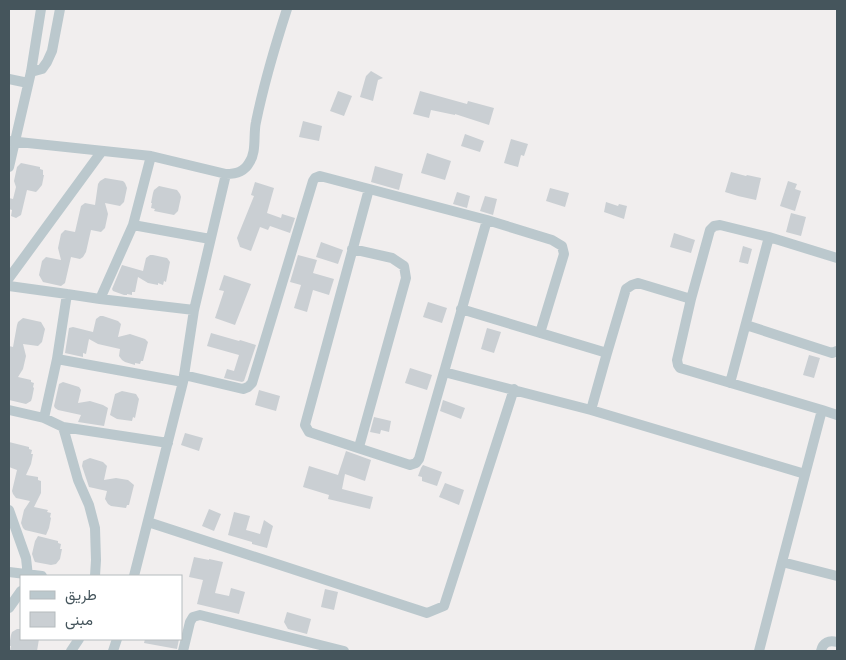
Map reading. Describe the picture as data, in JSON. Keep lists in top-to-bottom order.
{
  "legend": ["طريق", "مبنى"]
}
